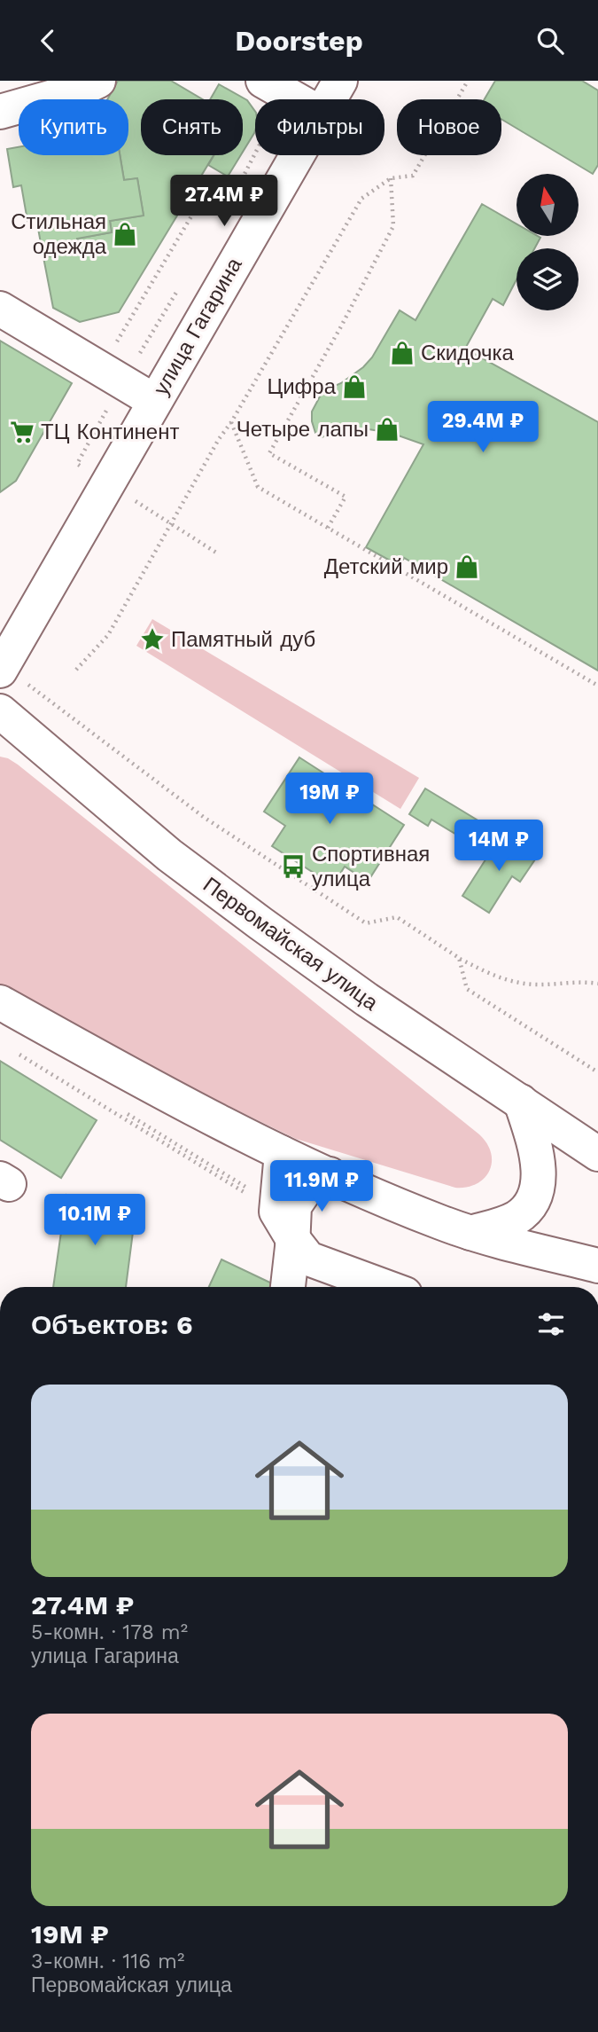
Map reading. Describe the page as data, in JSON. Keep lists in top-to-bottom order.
{
  "streets": {
    "main road": ["улица Гагарина", "Первомайская улица"]
  },
  "places": {
    "shop": [
      "Стильная одежда",
      "Скидочка",
      "Цифра",
      "Четыре лапы",
      "Детский мир"
    ],
    "supermarket": ["ТЦ Континент"],
    "place": ["Памятный дуб"],
    "bus stop": ["Спортивная улица"]
  },
  "north": "top",
  "page": {
    "header": "Doorstep",
    "chip": [
      "Купить",
      "Снять",
      "Фильтры",
      "Новое"
    ],
    "price": [
      "27.4M ₽",
      "29.4M ₽",
      "19M ₽",
      "14M ₽",
      "11.9M ₽",
      "10.1M ₽"
    ],
    "heading": "Объектов: 6",
    "list": [
      {
        "name": "27.4M ₽",
        "note": "5-комн. · 178 m² · улица Гагарина"
      },
      {
        "name": "19M ₽",
        "note": "3-комн. · 116 m² · Первомайская улица"
      }
    ]
  }
}
